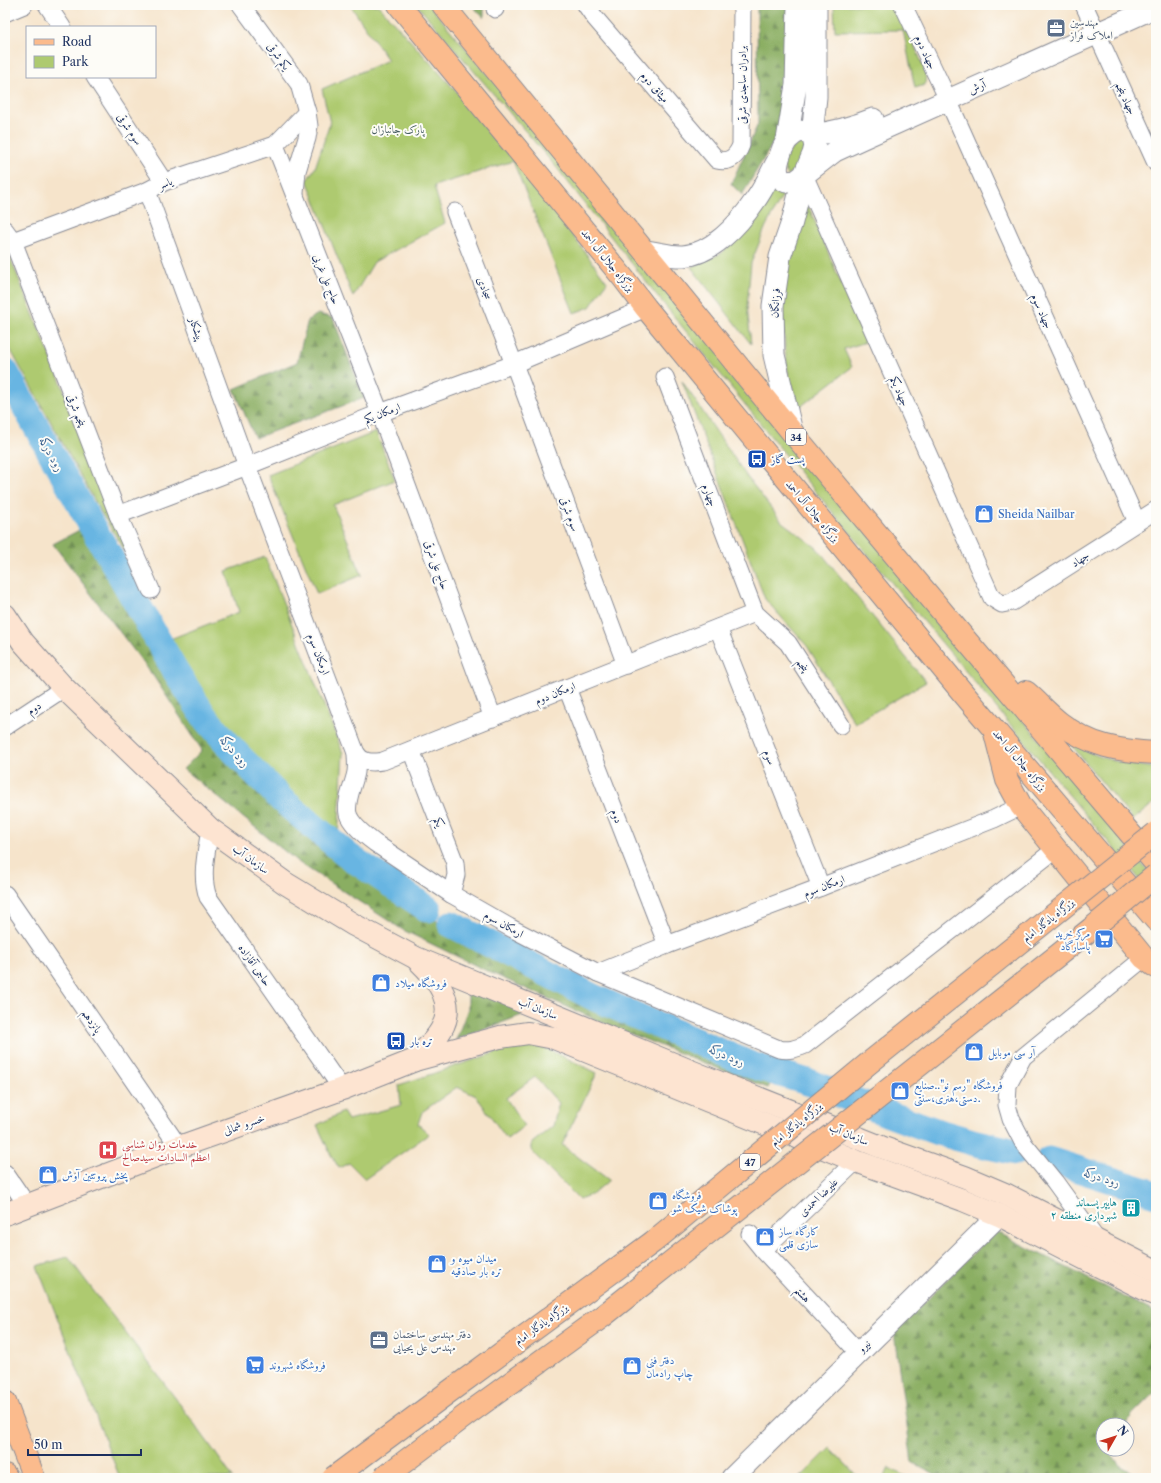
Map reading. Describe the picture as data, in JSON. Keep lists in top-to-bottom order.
{
  "streets": {
    "main road": [
      "بزرگراه جلال آل احمد",
      "34",
      "سازمان آب",
      "بزرگراه یادگار امام",
      "خسرو شمالی",
      "47"
    ],
    "street": [
      "جهاد دوم",
      "یکم شرقی",
      "برادران ساجدی شرقی",
      "میثاق دوم",
      "آرش",
      "جهاد پنجم",
      "سوم شرقی",
      "یاسر",
      "حاج علی غربی",
      "سجادی",
      "فرزانگان",
      "جهاد سوم",
      "پیشکار",
      "جهاد یکم",
      "پنجم شرقی",
      "ارمکان یکم",
      "چهارم",
      "جهاد",
      "حاج علی شرقی",
      "ارمکان سوم",
      "پنجم",
      "ارمکان دوم",
      "دوم",
      "سوم",
      "یکم",
      "حاجی آقازاده",
      "پانزدهم",
      "علیرضا احمدی",
      "هشتم",
      "نیرو"
    ]
  },
  "crossings": [
    ["جهاد دوم", "آرش"],
    ["جهاد دوم", "جهاد سوم"],
    ["یکم شرقی", "یاسر"],
    ["یکم شرقی", "حاج علی غربی"],
    ["برادران ساجدی شرقی", "میثاق دوم"],
    ["آرش", "جهاد پنجم"],
    ["آرش", "فرزانگان"],
    ["آرش", "جهاد سوم"],
    ["آرش", "جهاد یکم"],
    ["سوم شرقی", "یاسر"],
    ["سوم شرقی", "سجادی"],
    ["سوم شرقی", "ارمکان یکم"],
    ["سوم شرقی", "ارمکان دوم"],
    ["یاسر", "حاج علی غربی"],
    ["یاسر", "پیشکار"],
    ["یاسر", "پنجم شرقی"],
    ["بزرگراه جلال آل احمد", "ارمکان یکم"],
    ["حاج علی غربی", "ارمکان یکم"],
    ["حاج علی غربی", "حاج علی شرقی"],
    ["سجادی", "ارمکان یکم"],
    ["فرزانگان", "جهاد یکم"],
    ["فرزانگان", "34"],
    ["جهاد سوم", "جهاد"],
    ["پیشکار", "ارمکان یکم"],
    ["پیشکار", "ارمکان سوم"],
    ["جهاد یکم", "جهاد"],
    ["پنجم شرقی", "ارمکان یکم"],
    ["ارمکان یکم", "حاج علی شرقی"],
    ["ارمکان یکم", "ارمکان سوم"],
    ["چهارم", "پنجم"],
    ["چهارم", "ارمکان دوم"],
    ["حاج علی شرقی", "ارمکان دوم"],
    ["ارمکان سوم", "ارمکان دوم"],
    ["ارمکان سوم", "دوم"],
    ["ارمکان سوم", "سوم"],
    ["ارمکان سوم", "یکم"],
    ["پنجم", "ارمکان دوم"],
    ["ارمکان دوم", "دوم"],
    ["ارمکان دوم", "سوم"],
    ["ارمکان دوم", "یکم"],
    ["دوم", "سازمان آب"],
    ["سازمان آب", "حاجی آقازاده"],
    ["سازمان آب", "خسرو شمالی"],
    ["سازمان آب", "علیرضا احمدی"],
    ["سازمان آب", "نیرو"],
    ["حاجی آقازاده", "خسرو شمالی"],
    ["پانزدهم", "خسرو شمالی"],
    ["علیرضا احمدی", "هشتم"],
    ["هشتم", "نیرو"]
  ],
  "water": ["رود درکه"],
  "parks": ["پارک جانبازان"],
  "places": {
    "office": ["مهندسین املاک فراز", "دفتر مهندسی ساختمان مهندس علی یحیایی"],
    "bus stop": ["پست گاز", "تره بار"],
    "shop": [
      "Sheida Nailbar",
      "فروشگاه میلاد",
      "آر سی موبایل",
      "فروشگاه \"رسم نو\"..صنایع دستی،هنری،سنتی.",
      "پخش پروتئین آوش",
      "فروشگاه پوشاک شیک شو",
      "کارگاه ساز سازی قلمی",
      "میدان میوه و تره بار صادقیه",
      "دفتر فنی چاپ رادمان"
    ],
    "supermarket": ["مرکز خرید پاسارگاد", "فروشگاه شهروند"],
    "hospital": ["خدمات روان شناسی اعظم السادات سیدصالح"],
    "building": ["هایپر پسماند شهرداری منطقه ۲"]
  },
  "legend": ["Road", "Park"],
  "scale_bar": "50 m",
  "north": "top right"
}
